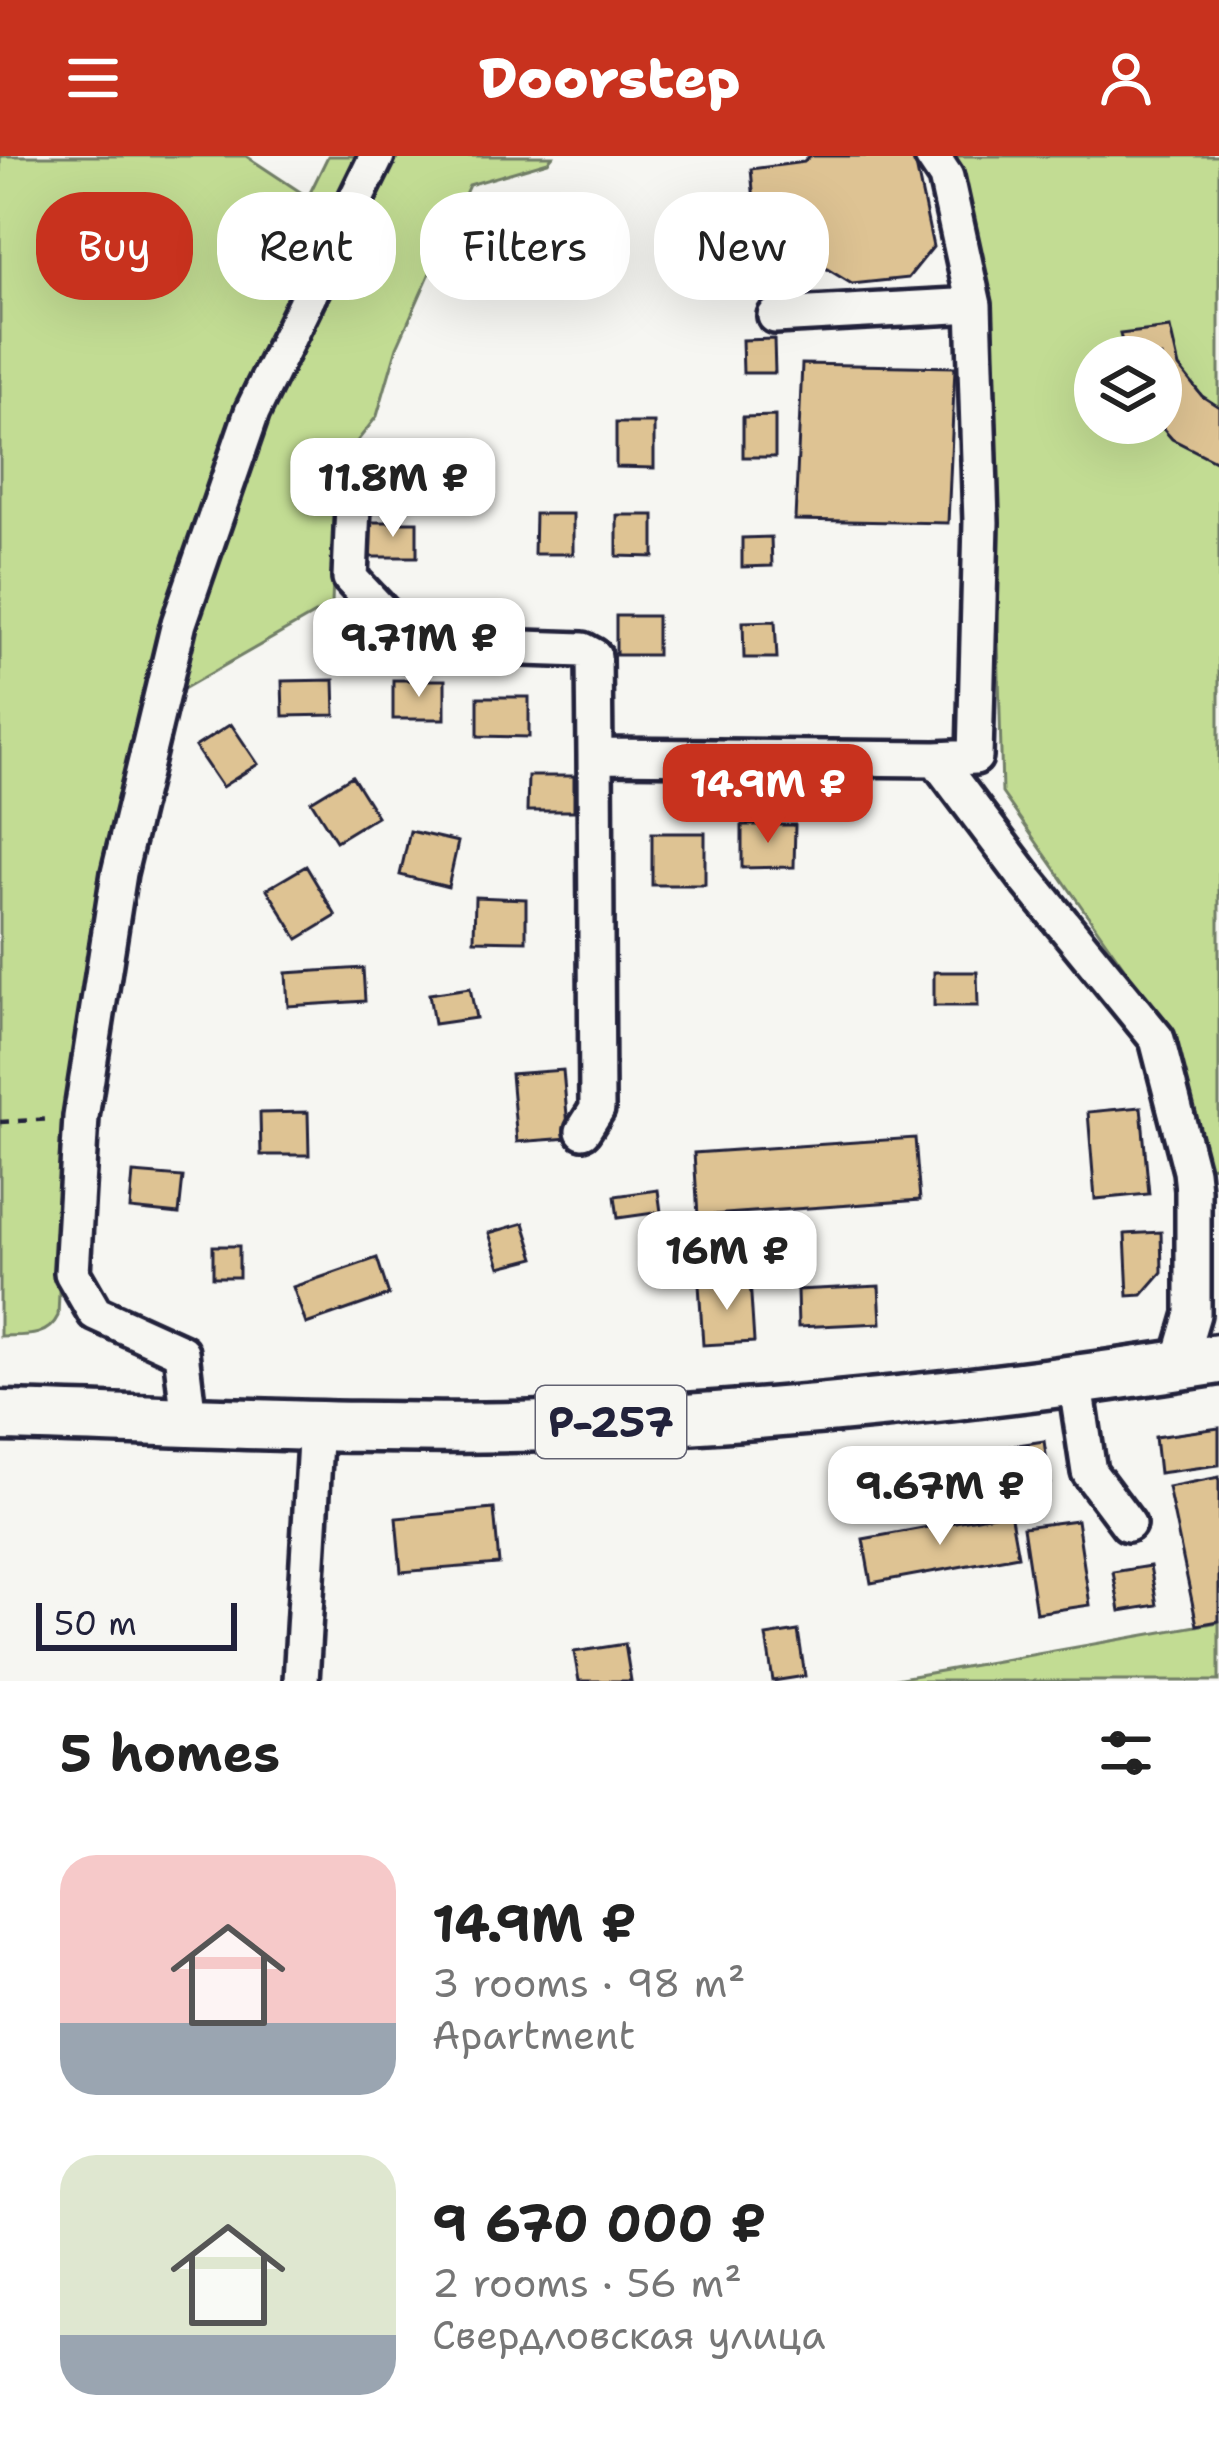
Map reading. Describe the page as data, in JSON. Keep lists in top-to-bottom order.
{
  "streets": {
    "highway": ["Р-257"]
  },
  "scale_bar": "50 m",
  "page": {
    "header": "Doorstep",
    "chip": [
      "Buy",
      "Rent",
      "Filters",
      "New"
    ],
    "price": [
      "11.8M ₽",
      "9.71M ₽",
      "14.9M ₽",
      "16M ₽",
      "9.67M ₽"
    ],
    "scale": "50 m",
    "heading": "5 homes",
    "list": [
      {
        "name": "14.9M ₽",
        "note": "3 rooms · 98 m² · Apartment"
      },
      {
        "name": "9 670 000 ₽",
        "note": "2 rooms · 56 m² · Свердловская улица"
      }
    ]
  }
}
